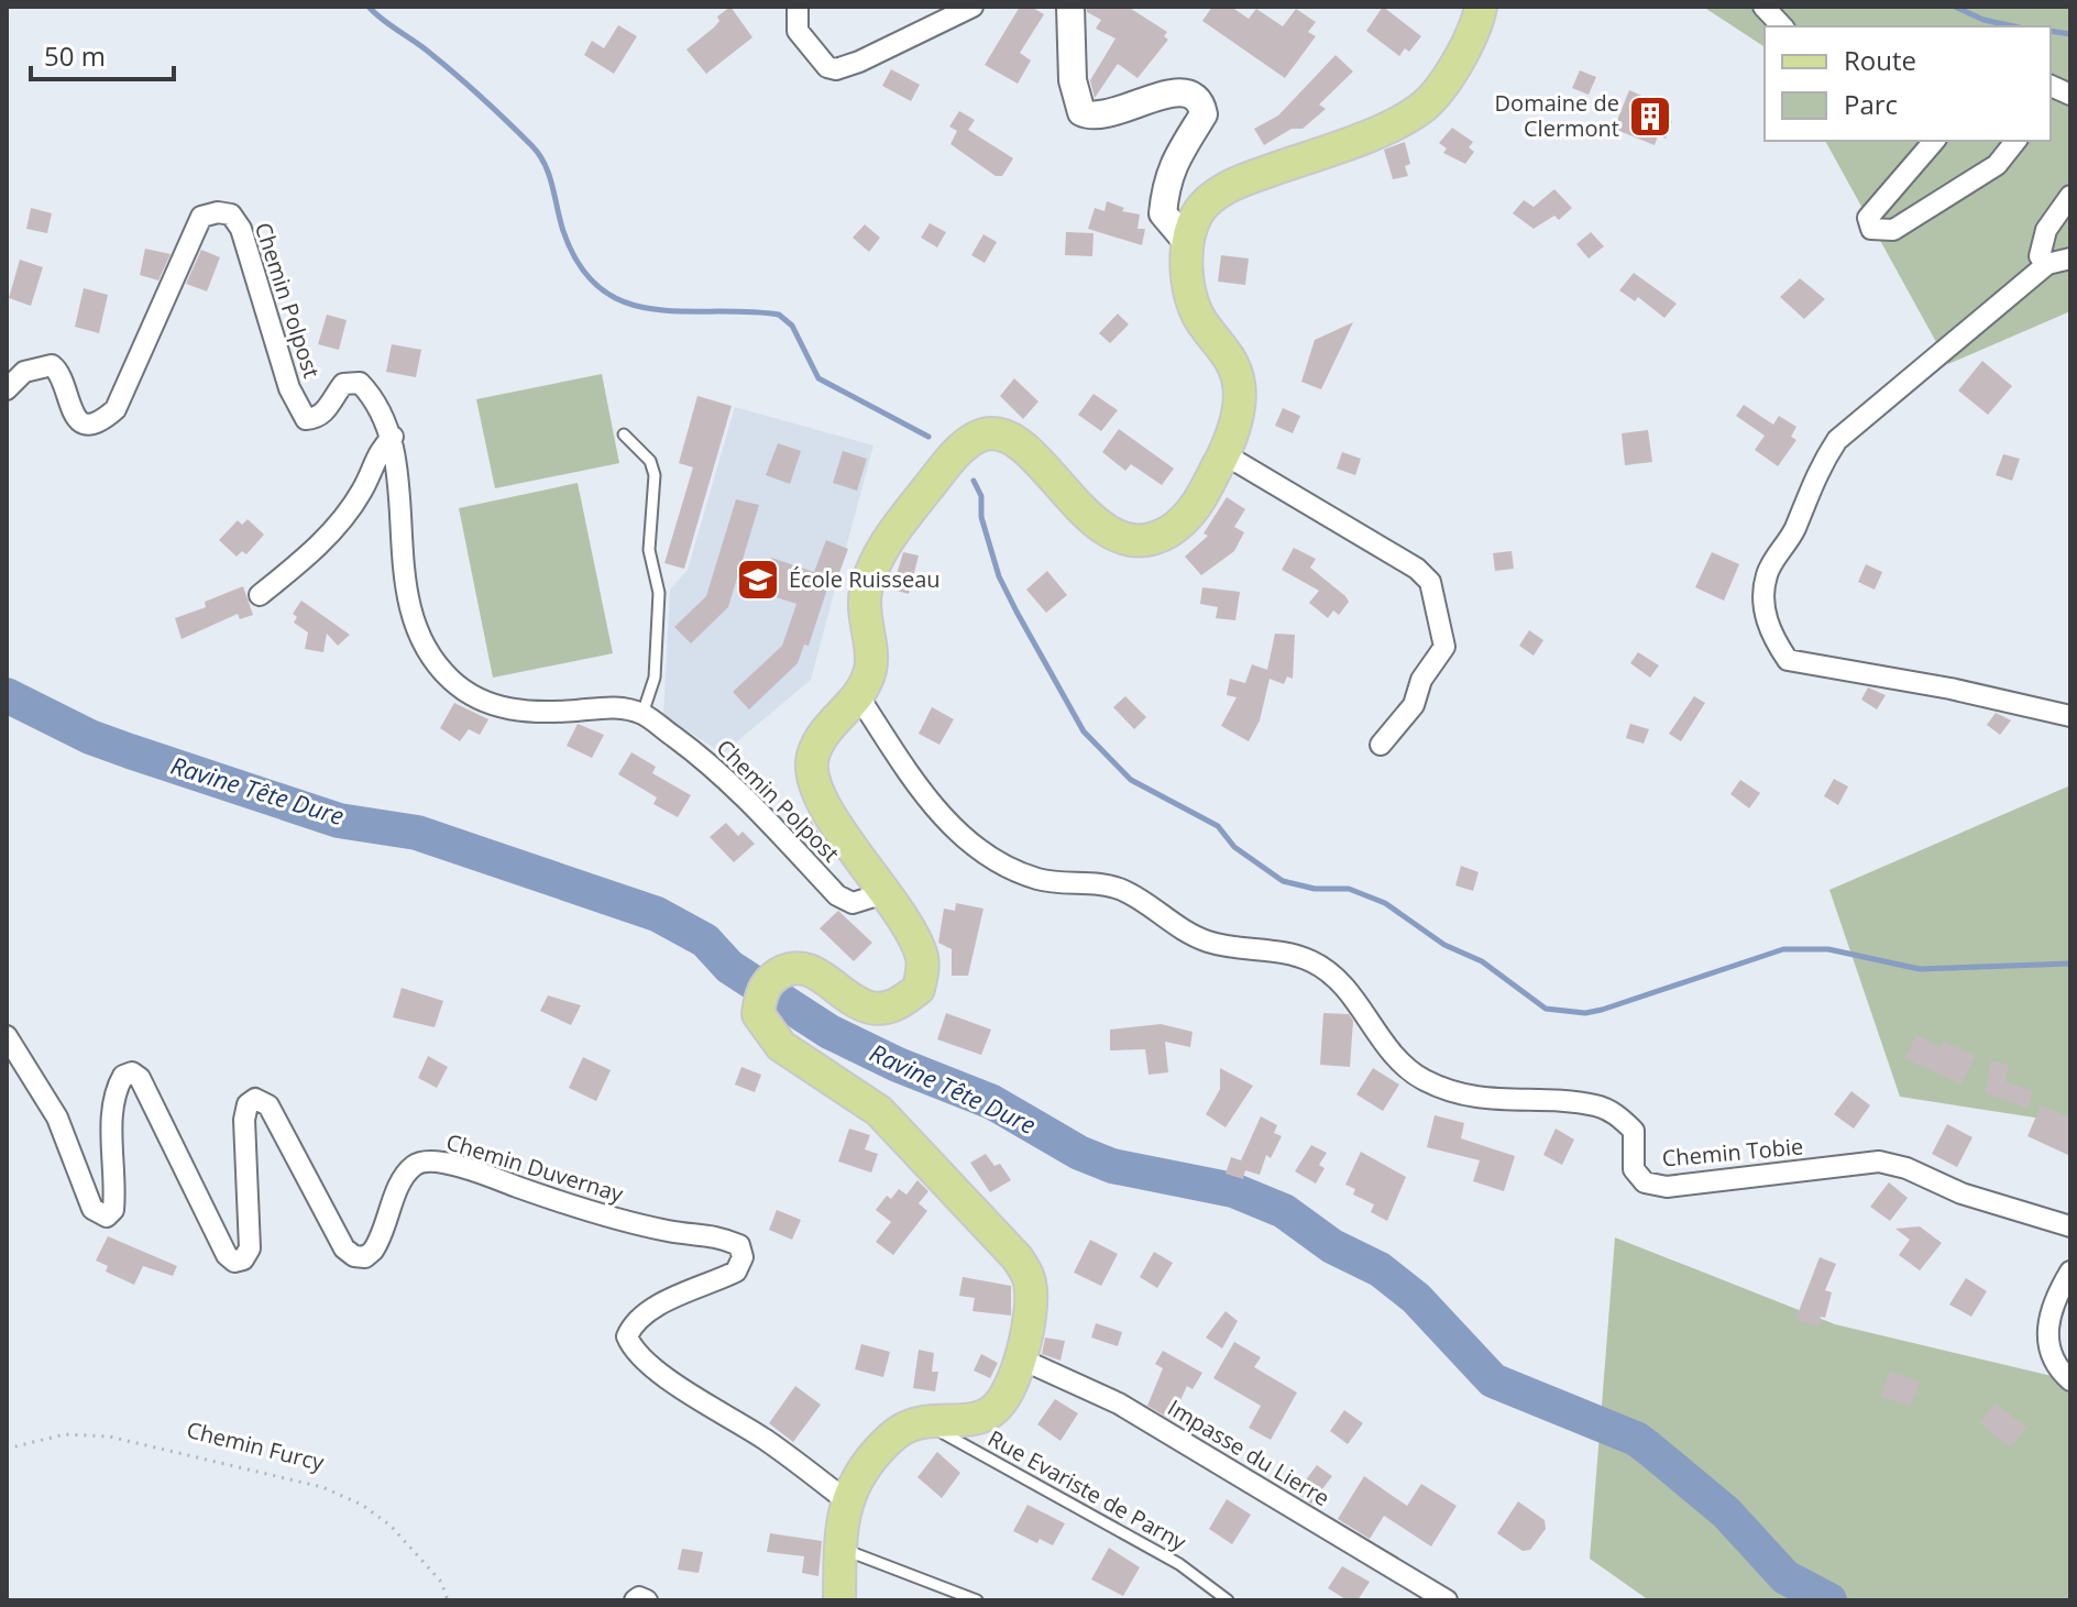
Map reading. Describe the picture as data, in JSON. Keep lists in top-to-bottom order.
{
  "streets": {
    "street": [
      "Chemin Polpost",
      "Chemin Tobie",
      "Chemin Duvernay",
      "Impasse du Lierre"
    ],
    "lane": ["Rue Evariste de Parny"],
    "path": ["Chemin Furcy"]
  },
  "water": ["Ravine Tête Dure"],
  "places": {
    "building": ["Domaine de Clermont"],
    "school or university": ["École Ruisseau"]
  },
  "legend": ["Route", "Parc"],
  "scale_bar": "50 m"
}
